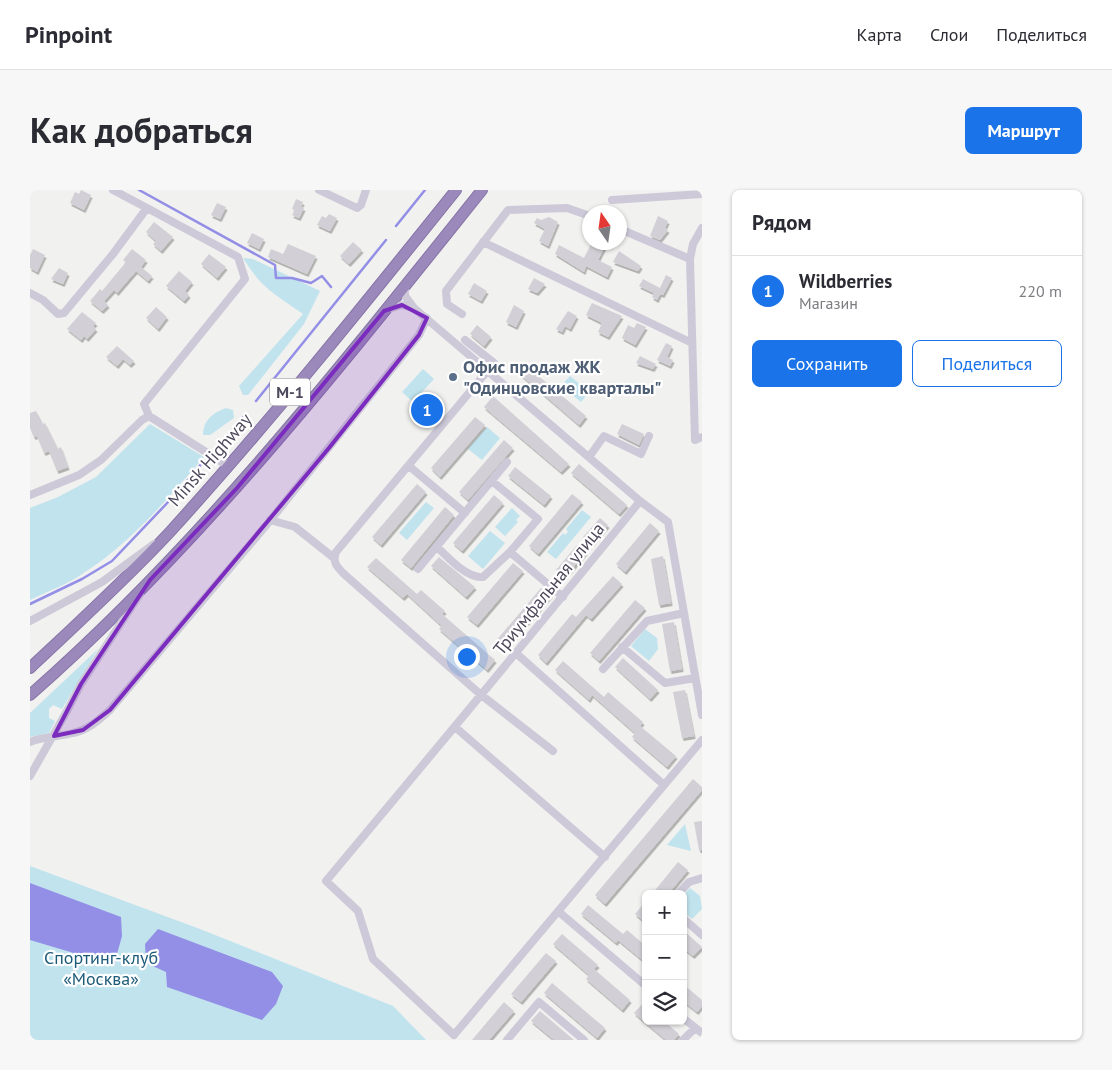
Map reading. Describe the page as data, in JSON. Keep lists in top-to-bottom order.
{
  "streets": {
    "highway": ["М-1", "Minsk Highway"],
    "street": ["Триумфальная улица"]
  },
  "parks": ["Спортинг-клуб «Москва»"],
  "places": ["Офис продаж ЖК \"Одинцовские кварталы\""],
  "north": "top",
  "page": {
    "header": "Pinpoint",
    "nav": ["Карта", "Слои", "Поделиться"],
    "title": "Как добраться",
    "buttons": [
      "Маршрут",
      ["Сохранить", "Поделиться"]
    ],
    "heading": "Рядом",
    "list": [
      {
        "mark": "1",
        "name": "Wildberries",
        "note": "Магазин",
        "value": "220 m"
      }
    ],
    "pins": "1",
    "map_buttons": ["+", "−"]
  }
}
